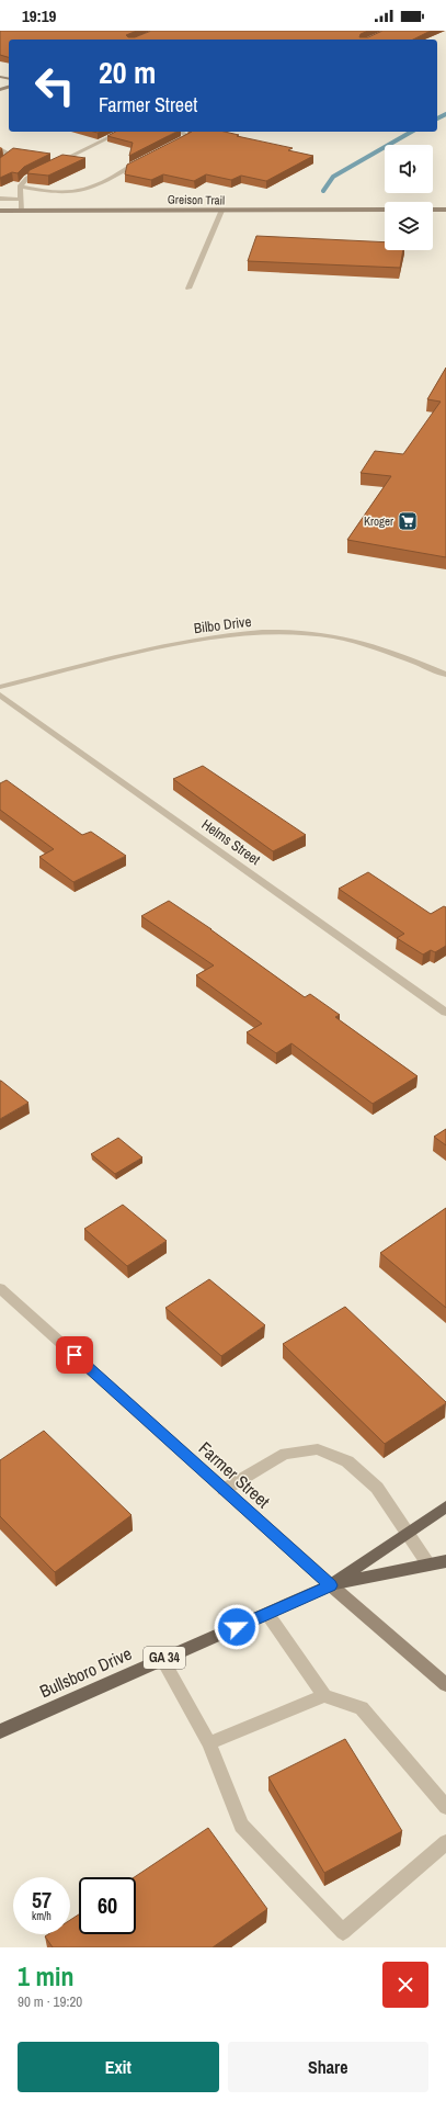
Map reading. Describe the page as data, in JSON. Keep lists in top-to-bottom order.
{
  "streets": {
    "main road": ["GA 34", "Bullsboro Drive"],
    "street": [
      "Greison Trail",
      "Bilbo Drive",
      "Helms Street",
      "Farmer Street"
    ]
  },
  "crossings": [
    ["Farmer Street", "Bullsboro Drive"]
  ],
  "places": {
    "supermarket": ["Kroger"]
  },
  "page": {
    "status": "19:19",
    "turn": ["20 m", "Farmer Street"],
    "speed": "57 km/h",
    "limit": "60",
    "heading": ["1 min", "90 m · 19:20"],
    "buttons": ["Exit", "Share"]
  }
}
